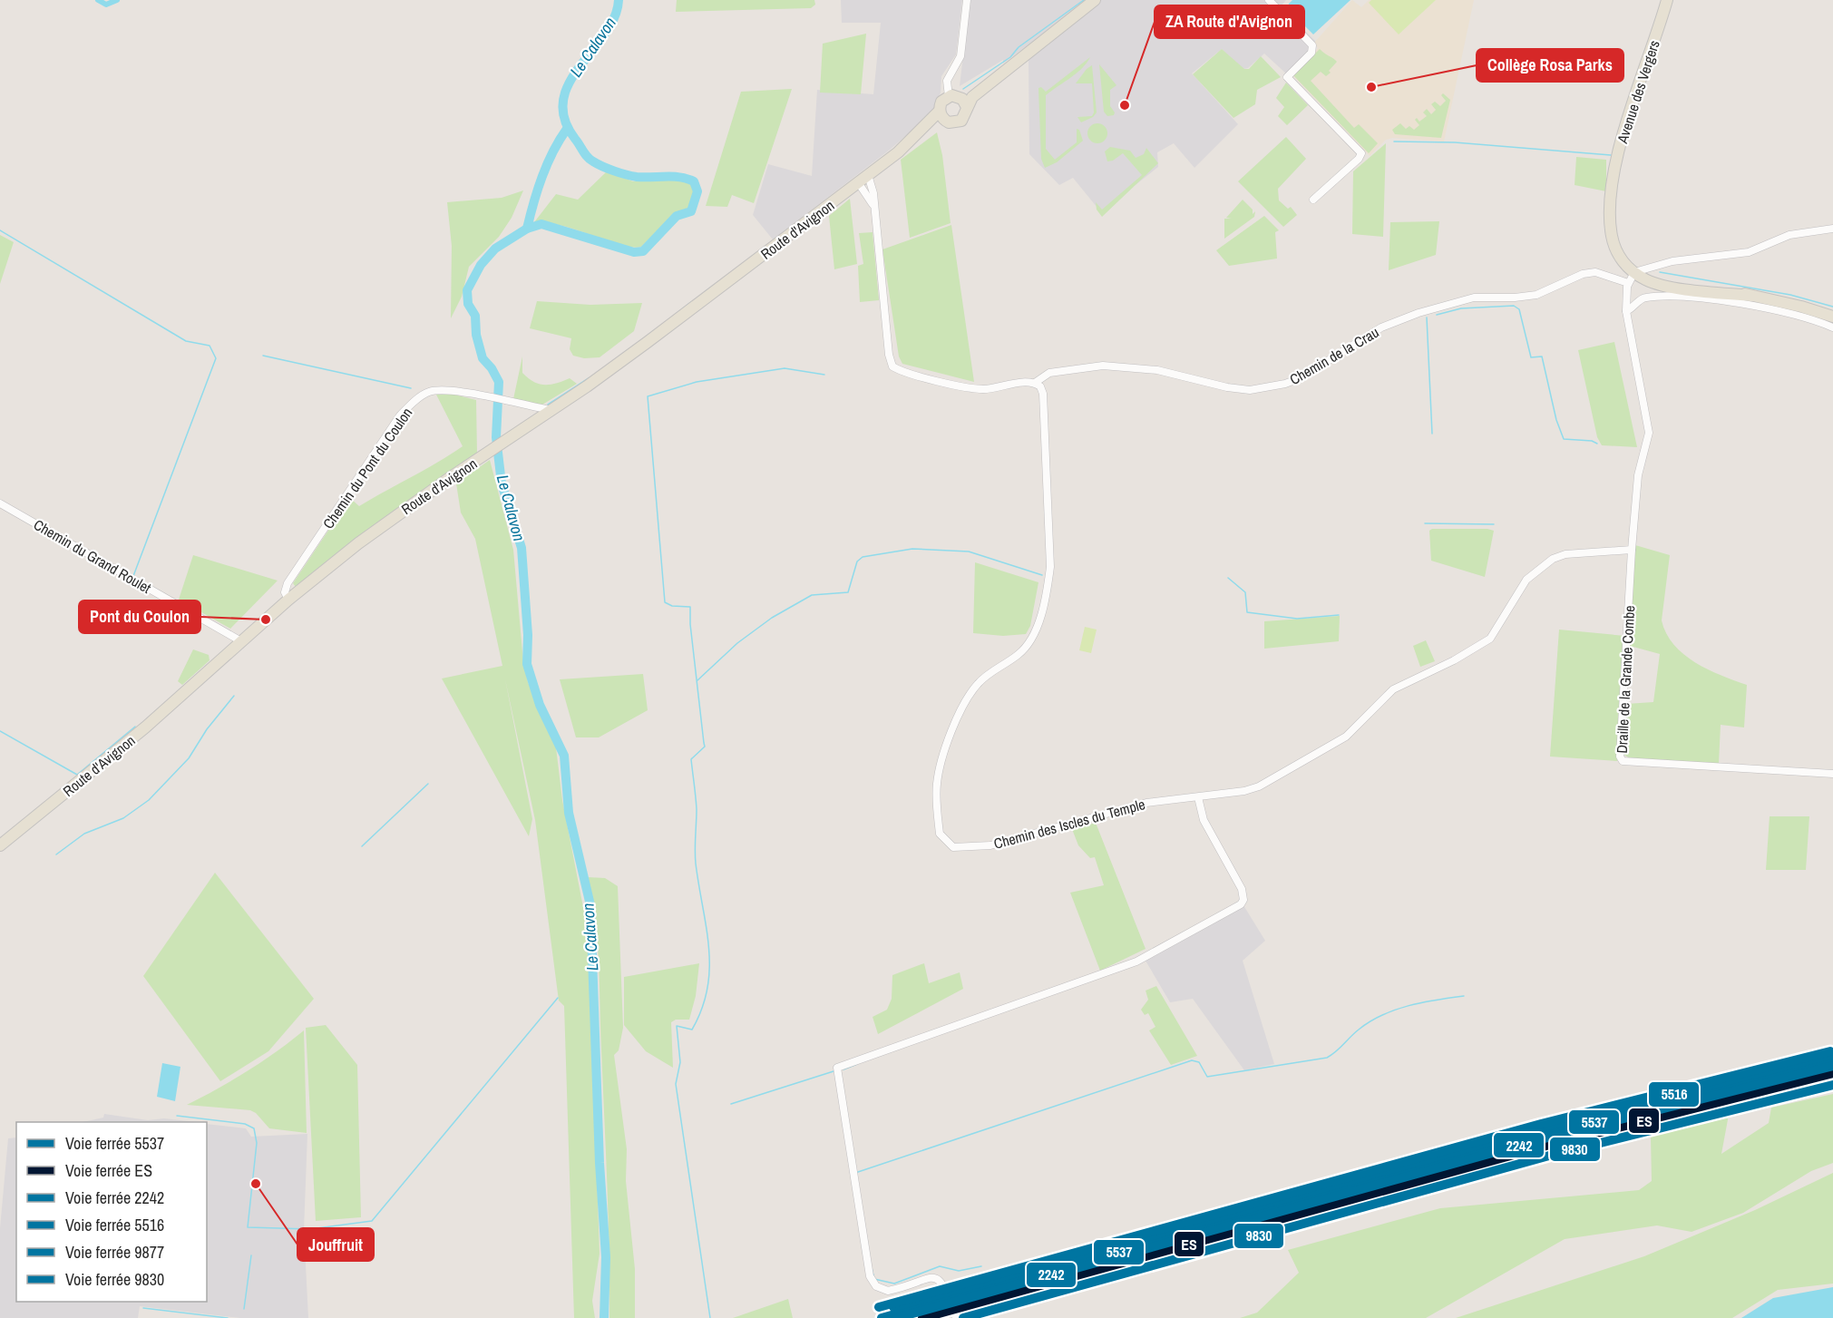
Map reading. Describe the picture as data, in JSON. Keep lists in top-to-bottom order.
{
  "streets": {
    "main road": ["Avenue des Vergers", "Route d'Avignon"],
    "street": [
      "Chemin de la Crau",
      "Chemin du Pont du Coulon",
      "Chemin du Grand Roulet",
      "Draille de la Grande Combe",
      "Chemin des Iscles du Temple"
    ]
  },
  "crossings": [
    ["Route d'Avignon", "Chemin du Pont du Coulon"],
    ["Route d'Avignon", "Chemin du Grand Roulet"],
    ["Chemin de la Crau", "Chemin des Iscles du Temple"],
    ["Draille de la Grande Combe", "Chemin des Iscles du Temple"]
  ],
  "water": ["Le Calavon"],
  "places": [
    "Collège Rosa Parks",
    "ZA Route d'Avignon",
    "Pont du Coulon",
    "Jouffruit"
  ],
  "lines": [
    "rail line 9877",
    "rail line 5516",
    "rail line 5537",
    "rail line 2242",
    "rail line ES",
    "rail line 9830"
  ],
  "legend": [
    "Voie ferrée 5537",
    "Voie ferrée ES",
    "Voie ferrée 2242",
    "Voie ferrée 5516",
    "Voie ferrée 9877",
    "Voie ferrée 9830"
  ]
}
